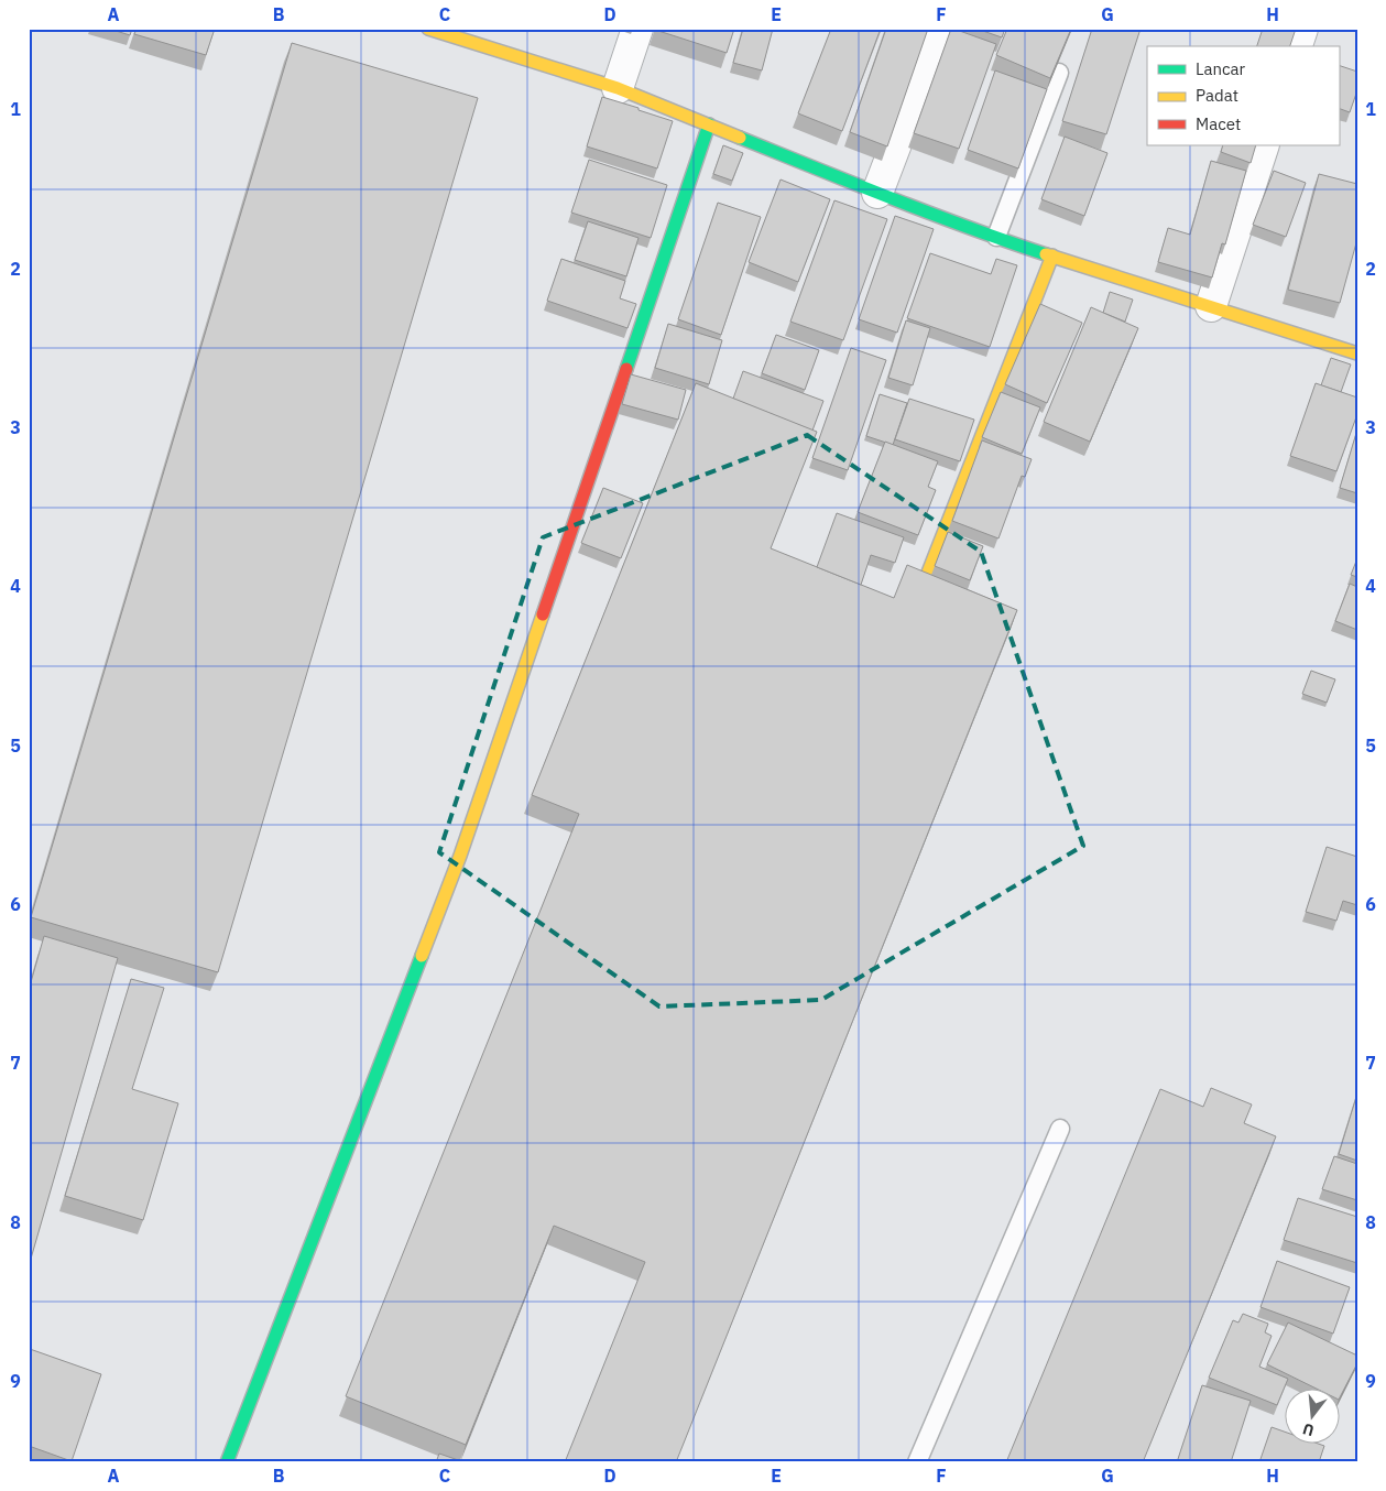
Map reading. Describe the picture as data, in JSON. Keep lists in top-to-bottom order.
{
  "legend": ["Lancar", "Padat", "Macet"],
  "north": "bottom",
  "grid": {
    "columns": [
      "A",
      "B",
      "C",
      "D",
      "E",
      "F",
      "G",
      "H"
    ],
    "rows": [
      "1",
      "2",
      "3",
      "4",
      "5",
      "6",
      "7",
      "8",
      "9"
    ]
  }
}
